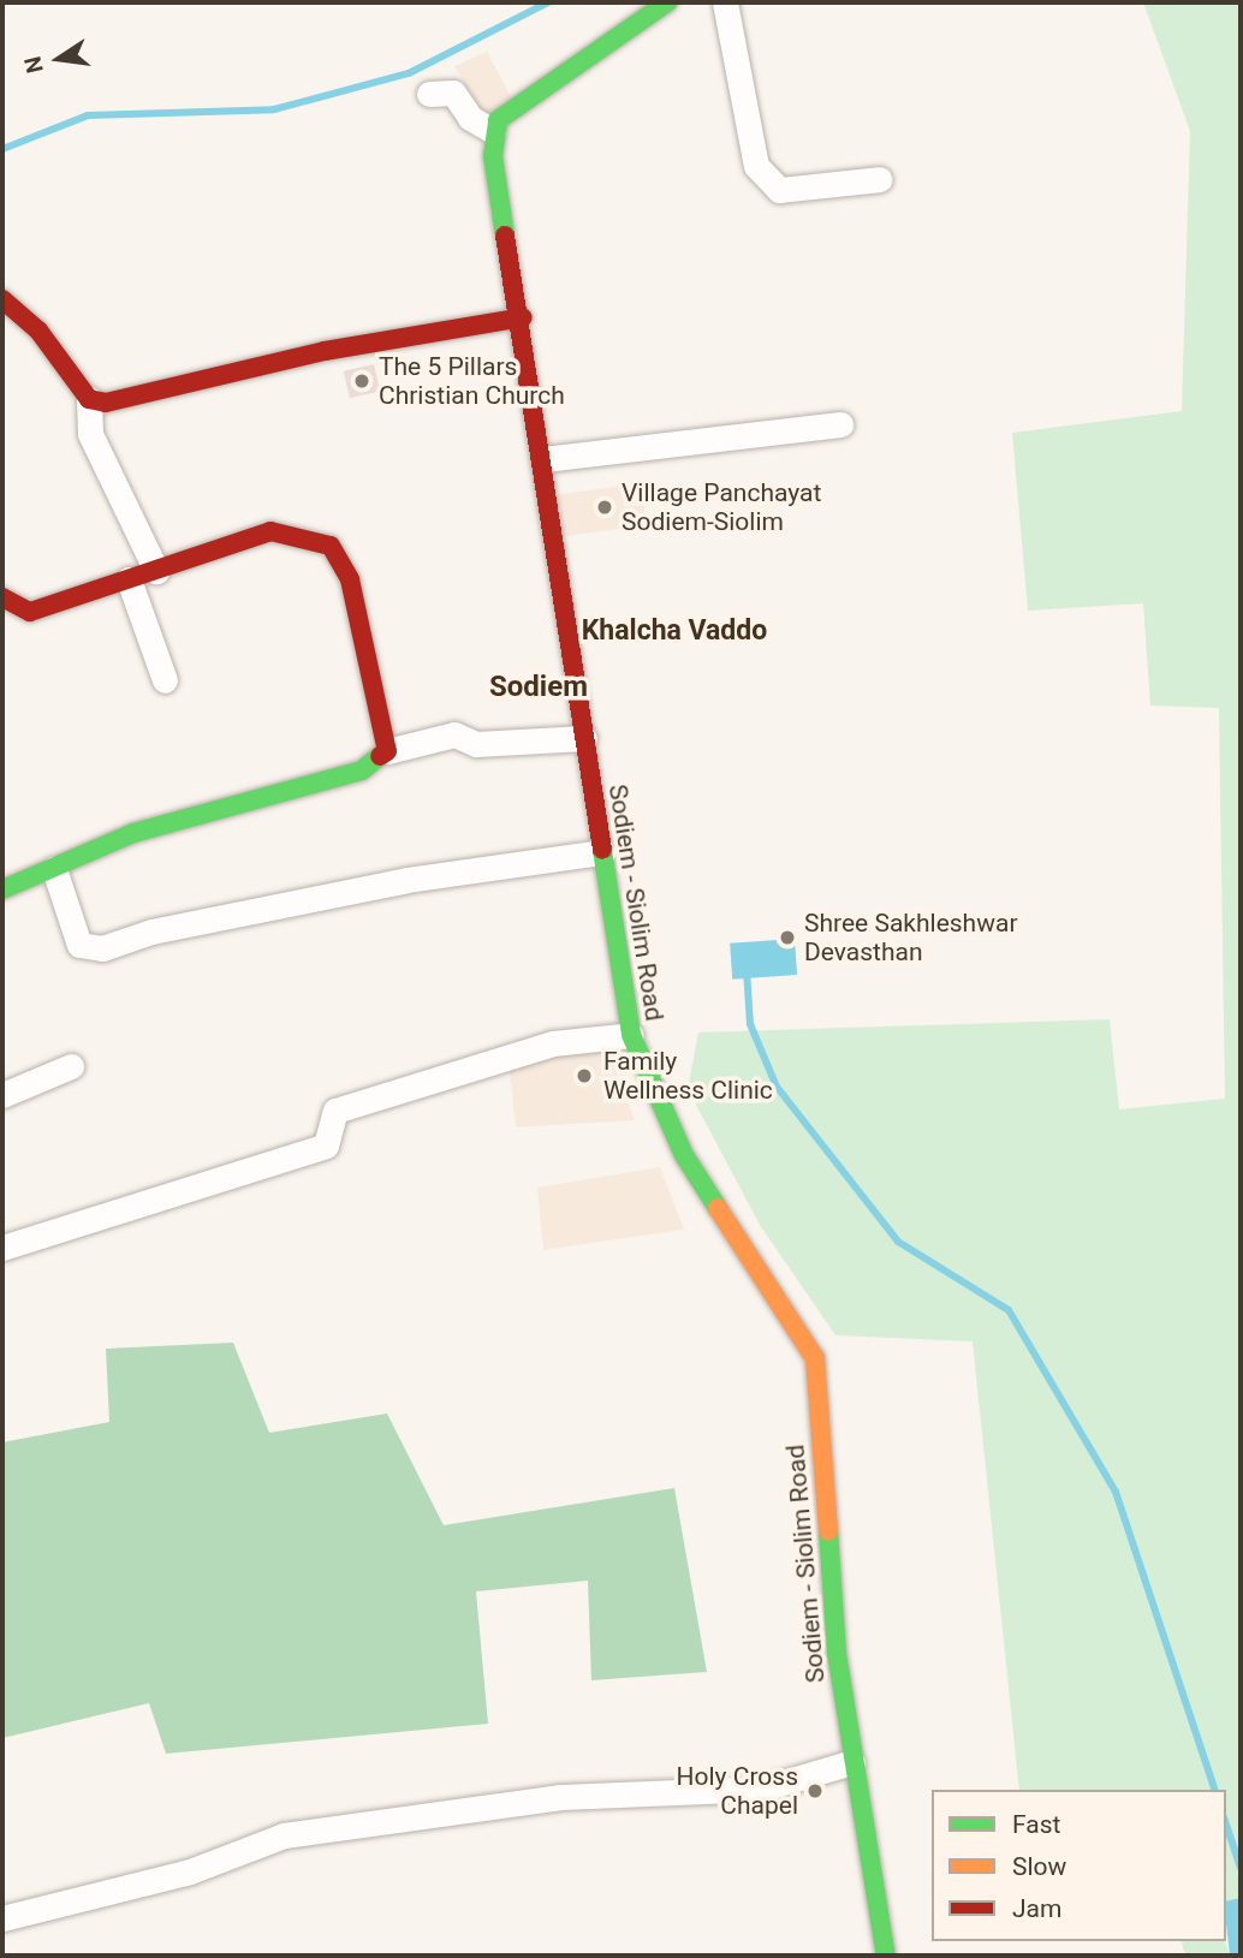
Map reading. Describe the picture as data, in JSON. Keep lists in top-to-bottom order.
{
  "streets": {
    "main road": ["Sodiem - Siolim Road"]
  },
  "districts": ["Khalcha Vaddo", "Sodiem"],
  "places": [
    "The 5 Pillars Christian Church",
    "Village Panchayat Sodiem-Siolim",
    "Shree Sakhleshwar Devasthan",
    "Family Wellness Clinic",
    "Holy Cross Chapel"
  ],
  "legend": ["Fast", "Slow", "Jam"],
  "north": "left"
}
